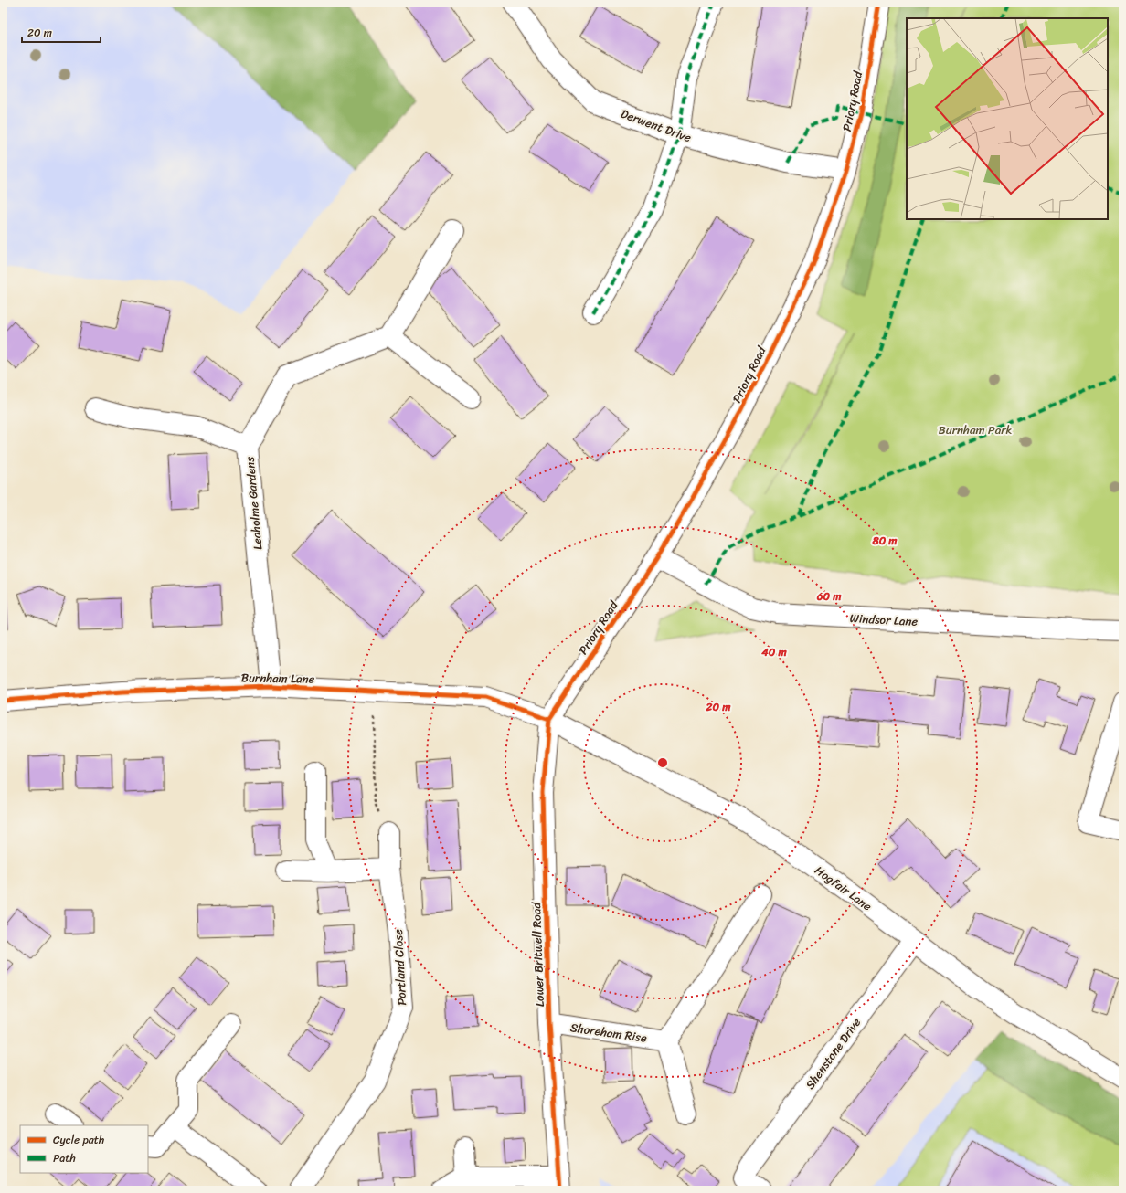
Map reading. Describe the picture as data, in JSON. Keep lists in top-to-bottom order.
{
  "streets": {
    "street": [
      "Priory Road",
      "Derwent Drive",
      "Leaholme Gardens",
      "Windsor Lane",
      "Burnham Lane",
      "Hogfair Lane",
      "Lower Britwell Road",
      "Portland Close",
      "Shoreham Rise",
      "Shenstone Drive"
    ]
  },
  "crossings": [
    ["Priory Road", "Derwent Drive"],
    ["Priory Road", "Windsor Lane"],
    ["Priory Road", "Burnham Lane"],
    ["Priory Road", "Hogfair Lane"],
    ["Priory Road", "Lower Britwell Road"],
    ["Leaholme Gardens", "Burnham Lane"],
    ["Burnham Lane", "Hogfair Lane"],
    ["Burnham Lane", "Lower Britwell Road"],
    ["Hogfair Lane", "Lower Britwell Road"],
    ["Hogfair Lane", "Shenstone Drive"],
    ["Lower Britwell Road", "Shoreham Rise"]
  ],
  "parks": ["Burnham Park"],
  "legend": ["Cycle path", "Path"],
  "scale_bar": "20 m",
  "rings": [
    "80 m",
    "60 m",
    "40 m",
    "20 m"
  ]
}
